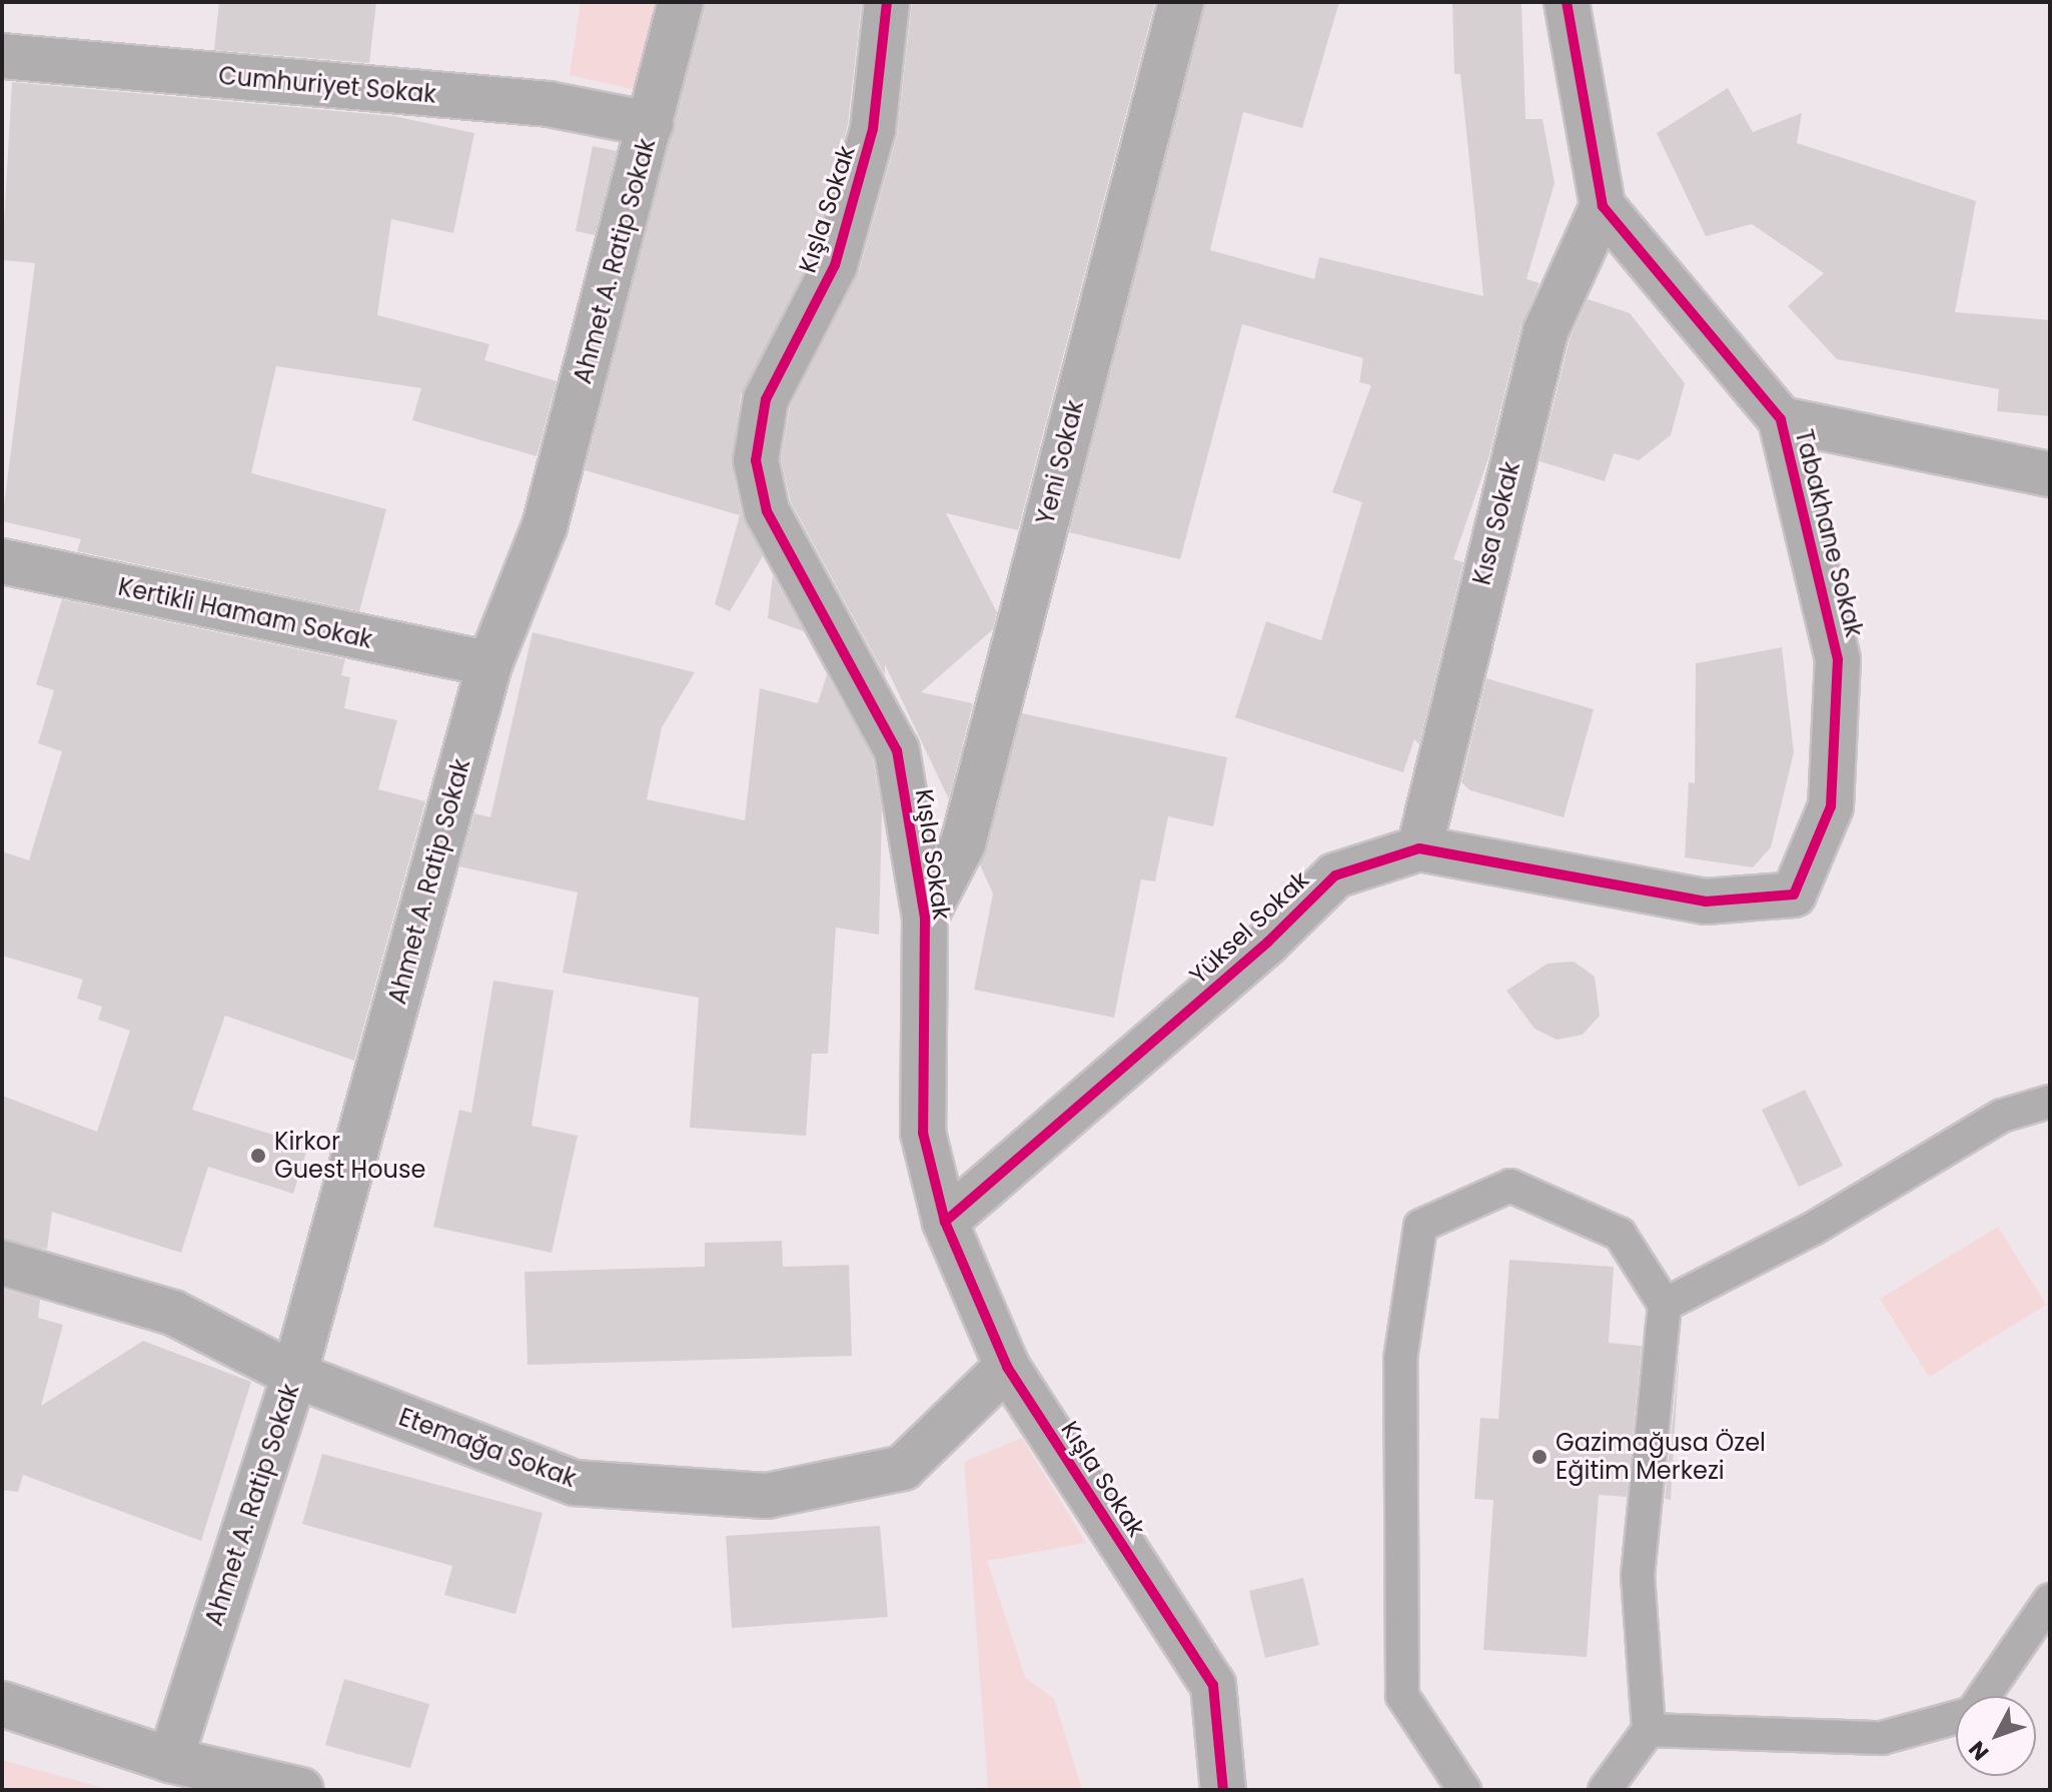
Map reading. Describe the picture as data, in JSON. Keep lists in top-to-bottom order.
{
  "streets": {
    "street": [
      "Cumhuriyet Sokak",
      "Kışla Sokak",
      "Ahmet A. Ratip Sokak",
      "Yeni Sokak",
      "Kısa Sokak",
      "Tabakhane Sokak",
      "Kertikli Hamam Sokak",
      "Yüksel Sokak",
      "Etemağa Sokak"
    ]
  },
  "crossings": [
    ["Cumhuriyet Sokak", "Ahmet A. Ratip Sokak"],
    ["Kışla Sokak", "Yeni Sokak"],
    ["Kışla Sokak", "Yüksel Sokak"],
    ["Kışla Sokak", "Etemağa Sokak"],
    ["Ahmet A. Ratip Sokak", "Kertikli Hamam Sokak"],
    ["Ahmet A. Ratip Sokak", "Etemağa Sokak"],
    ["Kısa Sokak", "Tabakhane Sokak"],
    ["Kısa Sokak", "Yüksel Sokak"],
    ["Tabakhane Sokak", "Yüksel Sokak"]
  ],
  "places": ["Kirkor Guest House", "Gazimağusa Özel Eğitim Merkezi"],
  "north": "bottom left"
}
